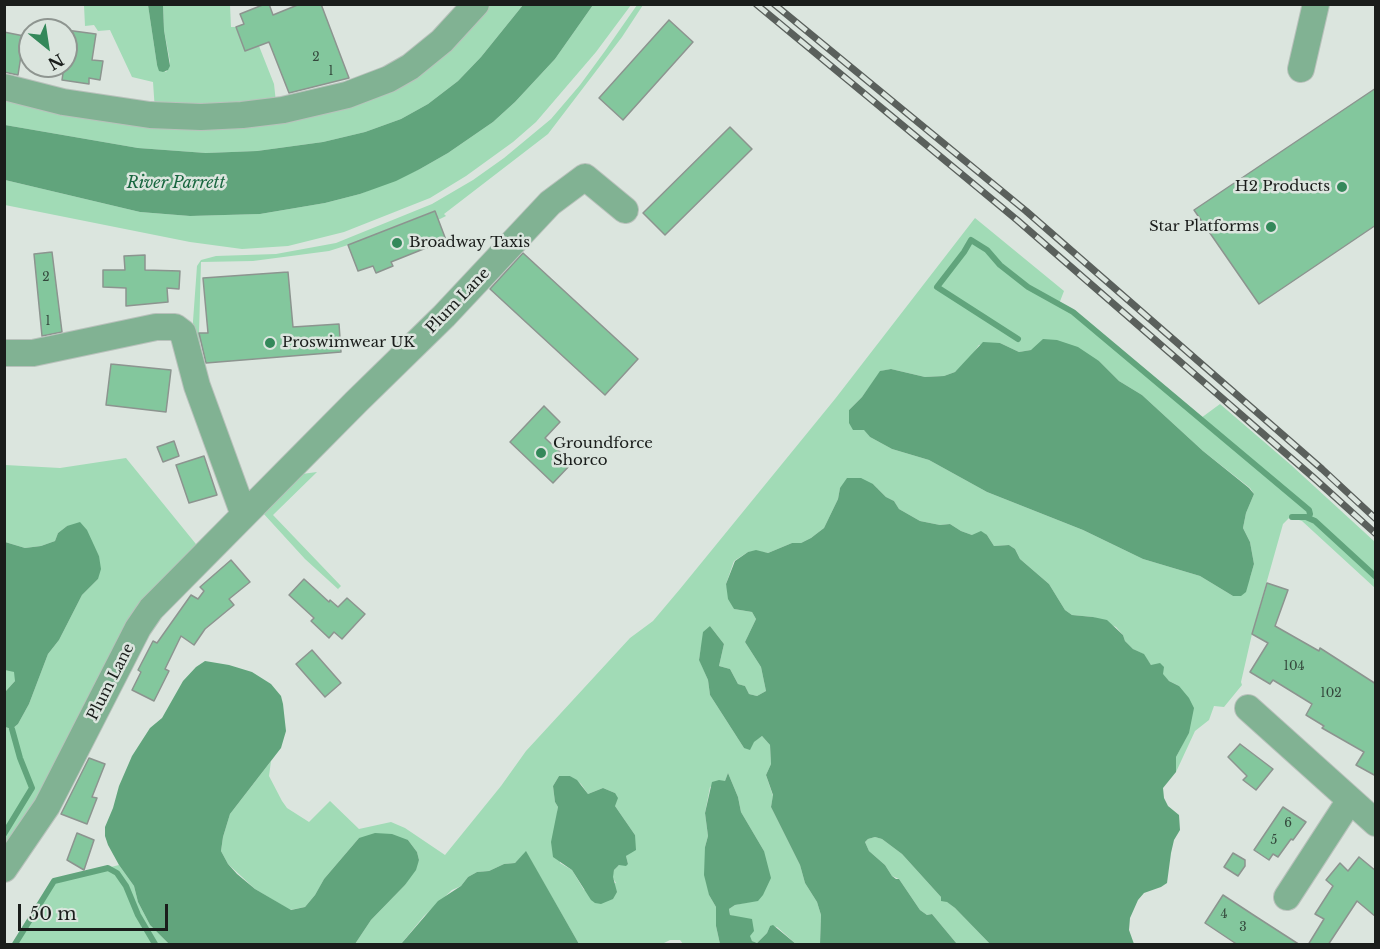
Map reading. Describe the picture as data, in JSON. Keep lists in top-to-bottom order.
{
  "streets": {
    "street": ["Plum Lane"]
  },
  "water": ["River Parrett"],
  "places": [
    "H2 Products",
    "Star Platforms",
    "Broadway Taxis",
    "Proswimwear UK",
    "Groundforce Shorco"
  ],
  "house_numbers": [
    "2",
    "1",
    "2",
    "1",
    "104",
    "102",
    "6",
    "5",
    "4",
    "3"
  ],
  "scale_bar": "50 m",
  "north": "bottom right"
}
